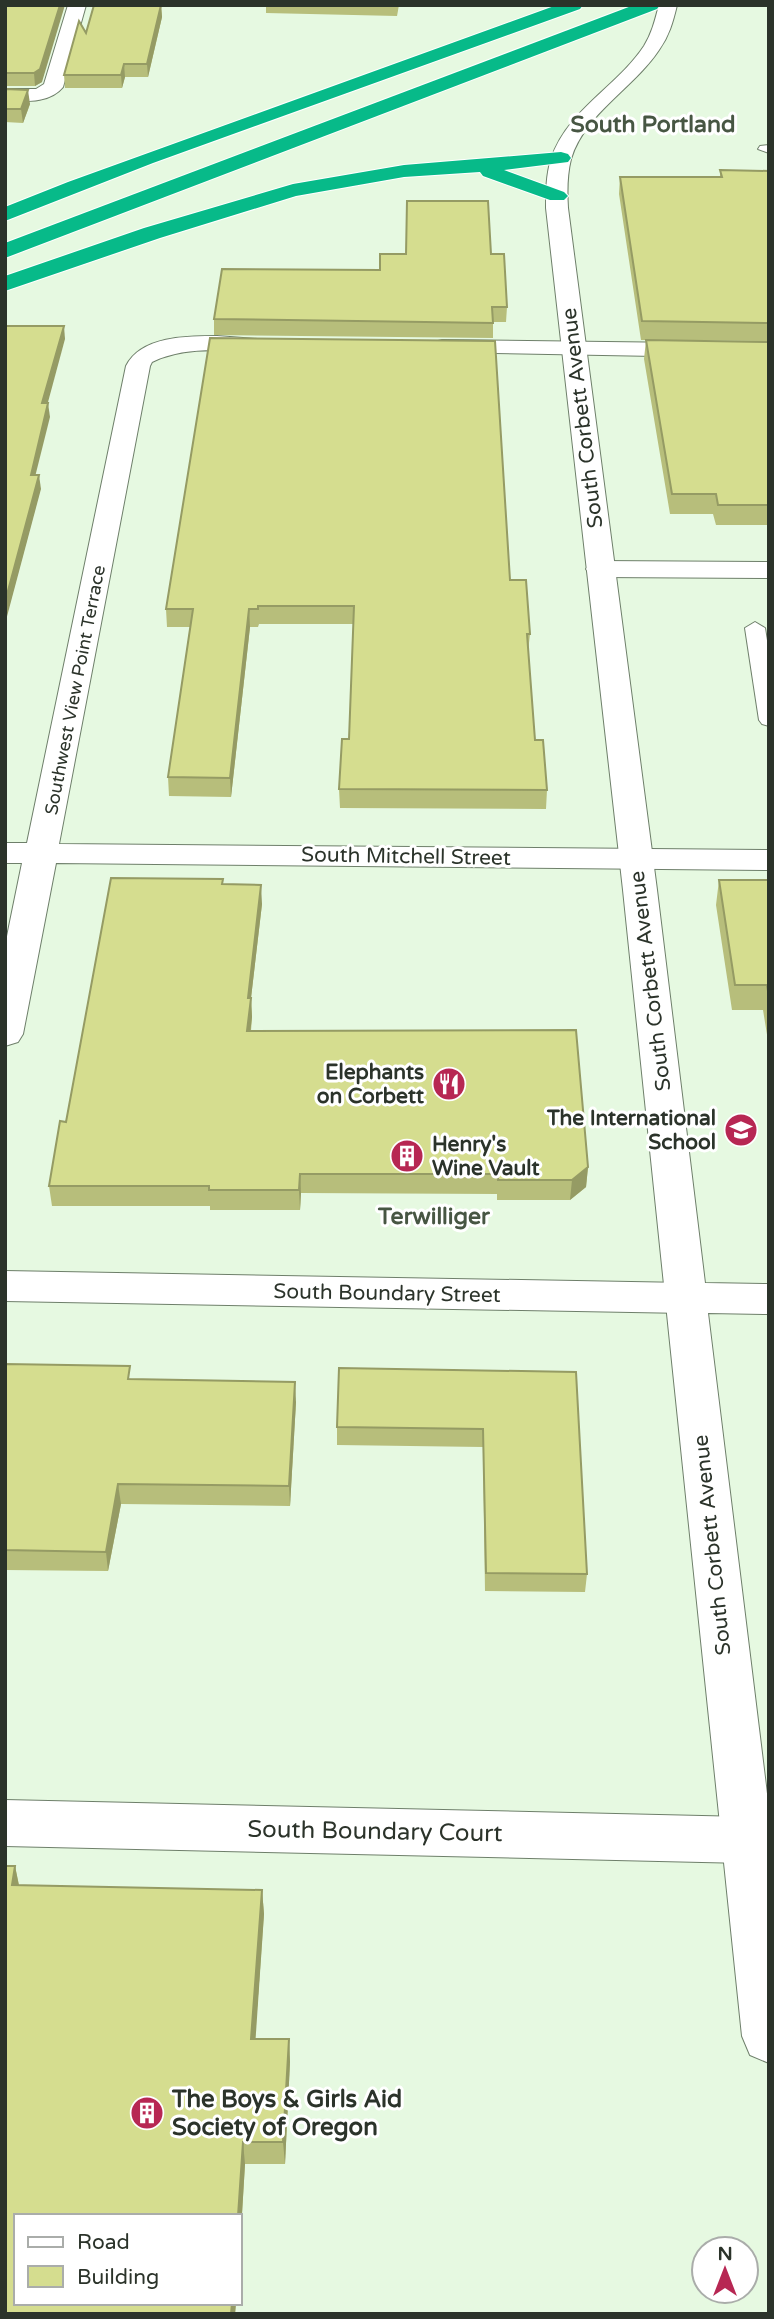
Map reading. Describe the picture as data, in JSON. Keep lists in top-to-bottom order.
{
  "streets": {
    "street": [
      "South Corbett Avenue",
      "Southwest View Point Terrace",
      "South Mitchell Street",
      "South Boundary Street",
      "South Boundary Court"
    ]
  },
  "crossings": [
    ["South Corbett Avenue", "South Mitchell Street"],
    ["South Corbett Avenue", "South Boundary Street"],
    ["South Corbett Avenue", "South Boundary Court"],
    ["Southwest View Point Terrace", "South Mitchell Street"]
  ],
  "districts": ["South Portland", "Terwilliger"],
  "places": {
    "restaurant": ["Elephants on Corbett"],
    "school or university": ["The International School"],
    "building": ["Henry's Wine Vault", "The Boys & Girls Aid Society of Oregon"]
  },
  "legend": ["Road", "Building"],
  "north": "top"
}
